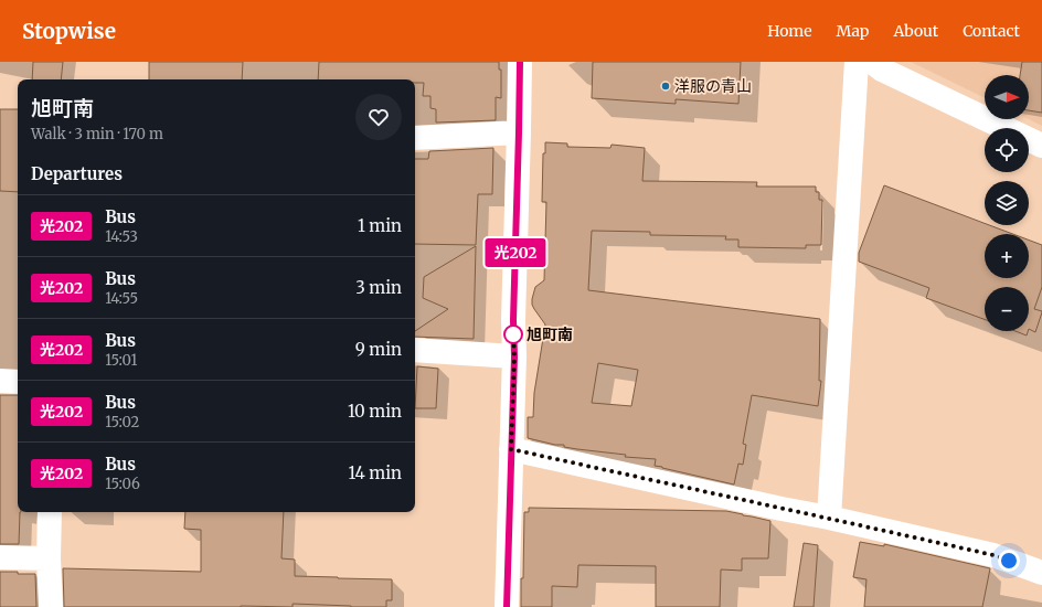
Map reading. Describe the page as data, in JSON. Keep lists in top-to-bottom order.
{
  "places": ["洋服の青山", "旭町南"],
  "lines": ["bus line 光202"],
  "north": "right",
  "page": {
    "header": "Stopwise",
    "nav": [
      "Home",
      "Map",
      "About",
      "Contact"
    ],
    "on_map": "光202",
    "map_buttons": ["+", "−"],
    "heading": [
      ["旭町南", "Walk · 3 min · 170 m"],
      "Departures"
    ],
    "list": [
      {
        "mark": "光202",
        "name": "Bus",
        "note": "14:53",
        "value": "1 min"
      },
      {
        "mark": "光202",
        "name": "Bus",
        "note": "14:55",
        "value": "3 min"
      },
      {
        "mark": "光202",
        "name": "Bus",
        "note": "15:01",
        "value": "9 min"
      },
      {
        "mark": "光202",
        "name": "Bus",
        "note": "15:02",
        "value": "10 min"
      },
      {
        "mark": "光202",
        "name": "Bus",
        "note": "15:06",
        "value": "14 min"
      }
    ]
  }
}
